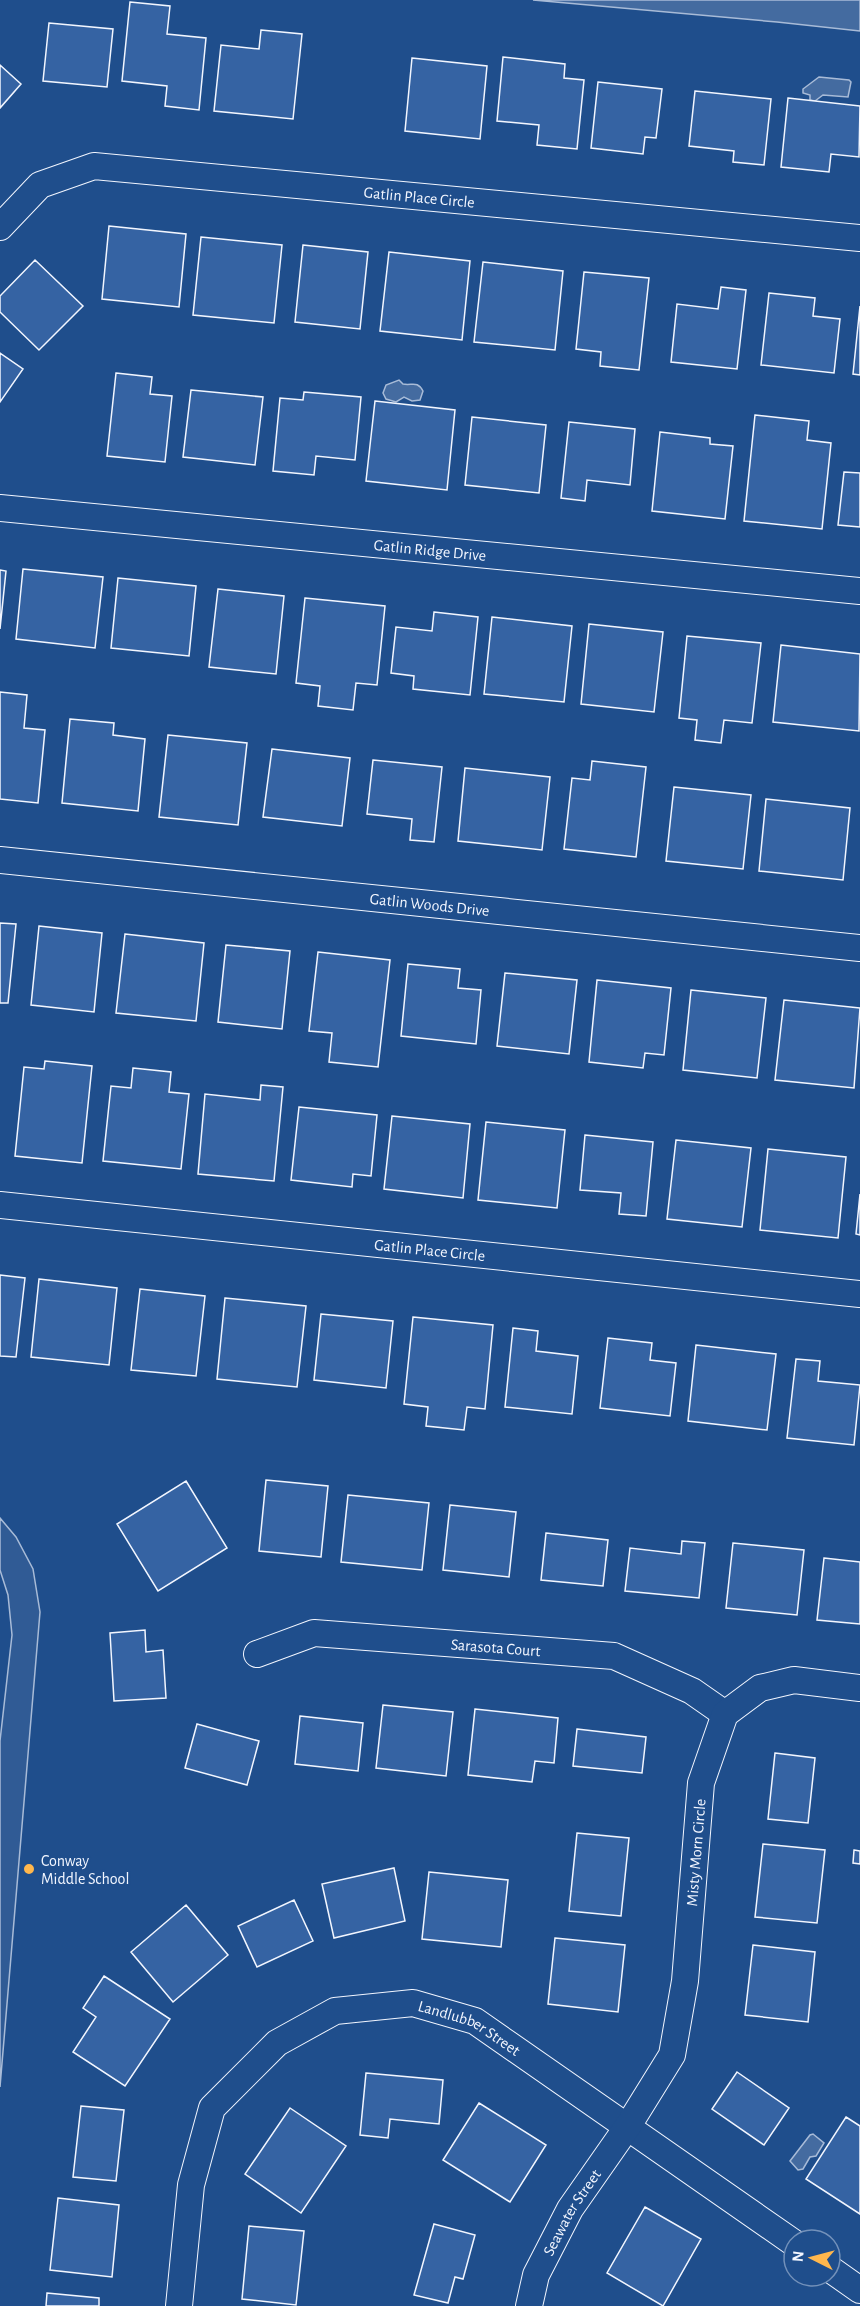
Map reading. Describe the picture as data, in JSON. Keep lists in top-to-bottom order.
{
  "streets": {
    "street": [
      "Gatlin Place Circle",
      "Gatlin Ridge Drive",
      "Gatlin Woods Drive",
      "Sarasota Court",
      "Misty Morn Circle",
      "Landlubber Street",
      "Seawater Street"
    ]
  },
  "crossings": [
    ["Sarasota Court", "Misty Morn Circle"],
    ["Misty Morn Circle", "Landlubber Street"],
    ["Misty Morn Circle", "Seawater Street"],
    ["Landlubber Street", "Seawater Street"]
  ],
  "places": ["Conway Middle School"],
  "north": "left"
}
